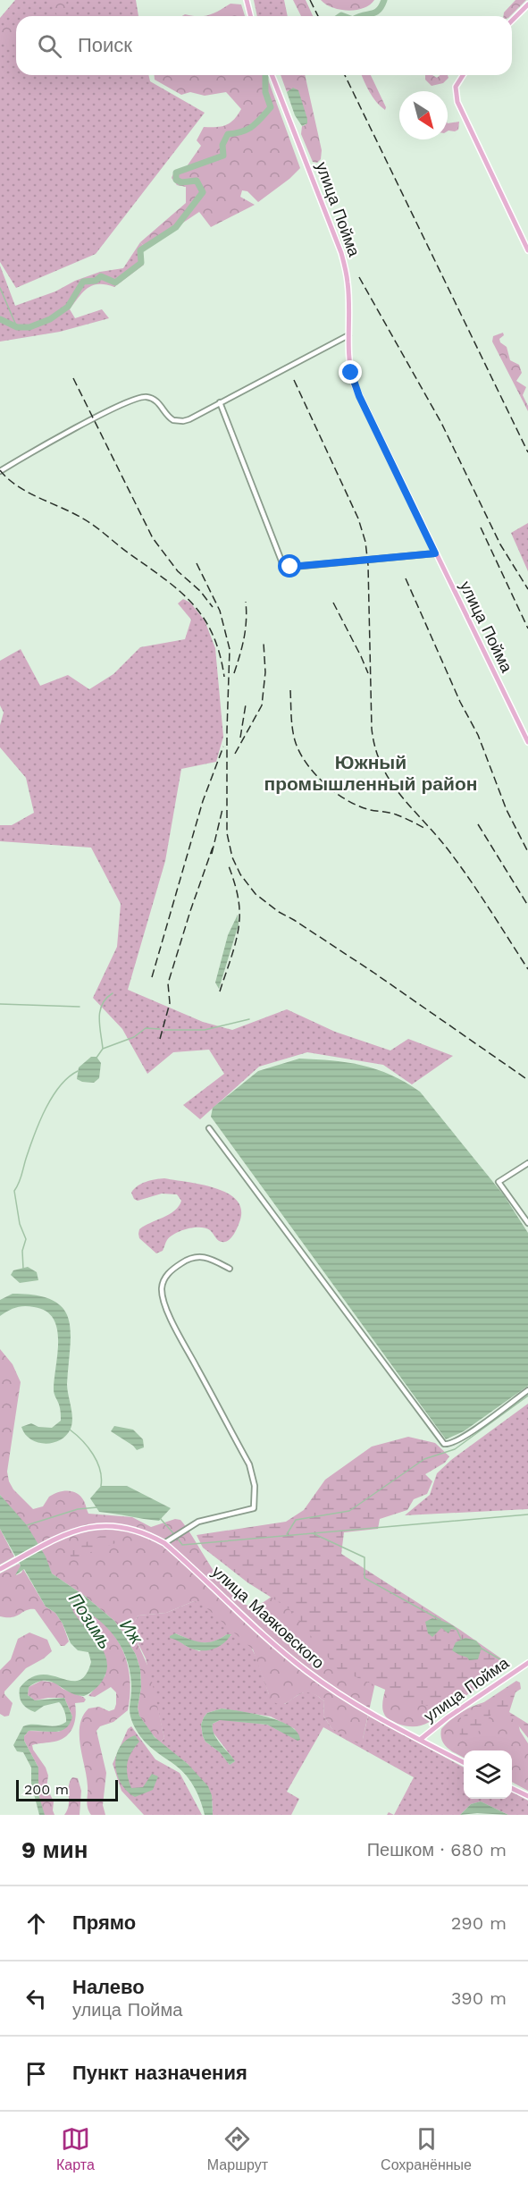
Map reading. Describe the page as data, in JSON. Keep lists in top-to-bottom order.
{
  "streets": {
    "main road": ["улица Пойма", "улица Маяковского"]
  },
  "crossings": [
    ["улица Пойма", "улица Маяковского"]
  ],
  "districts": ["Южный промышленный район"],
  "water": ["Позимь", "Иж"],
  "scale_bar": "200 m",
  "north": "bottom right",
  "page": {
    "search": "Поиск",
    "scale": "200 m",
    "heading": ["9 мин", "Пешком · 680 m"],
    "list": [
      ["Прямо", "290 m"],
      ["Налево", "улица Пойма", "390 m"],
      "Пункт назначения"
    ],
    "nav": ["Карта", "Маршрут", "Сохранённые"]
  }
}
